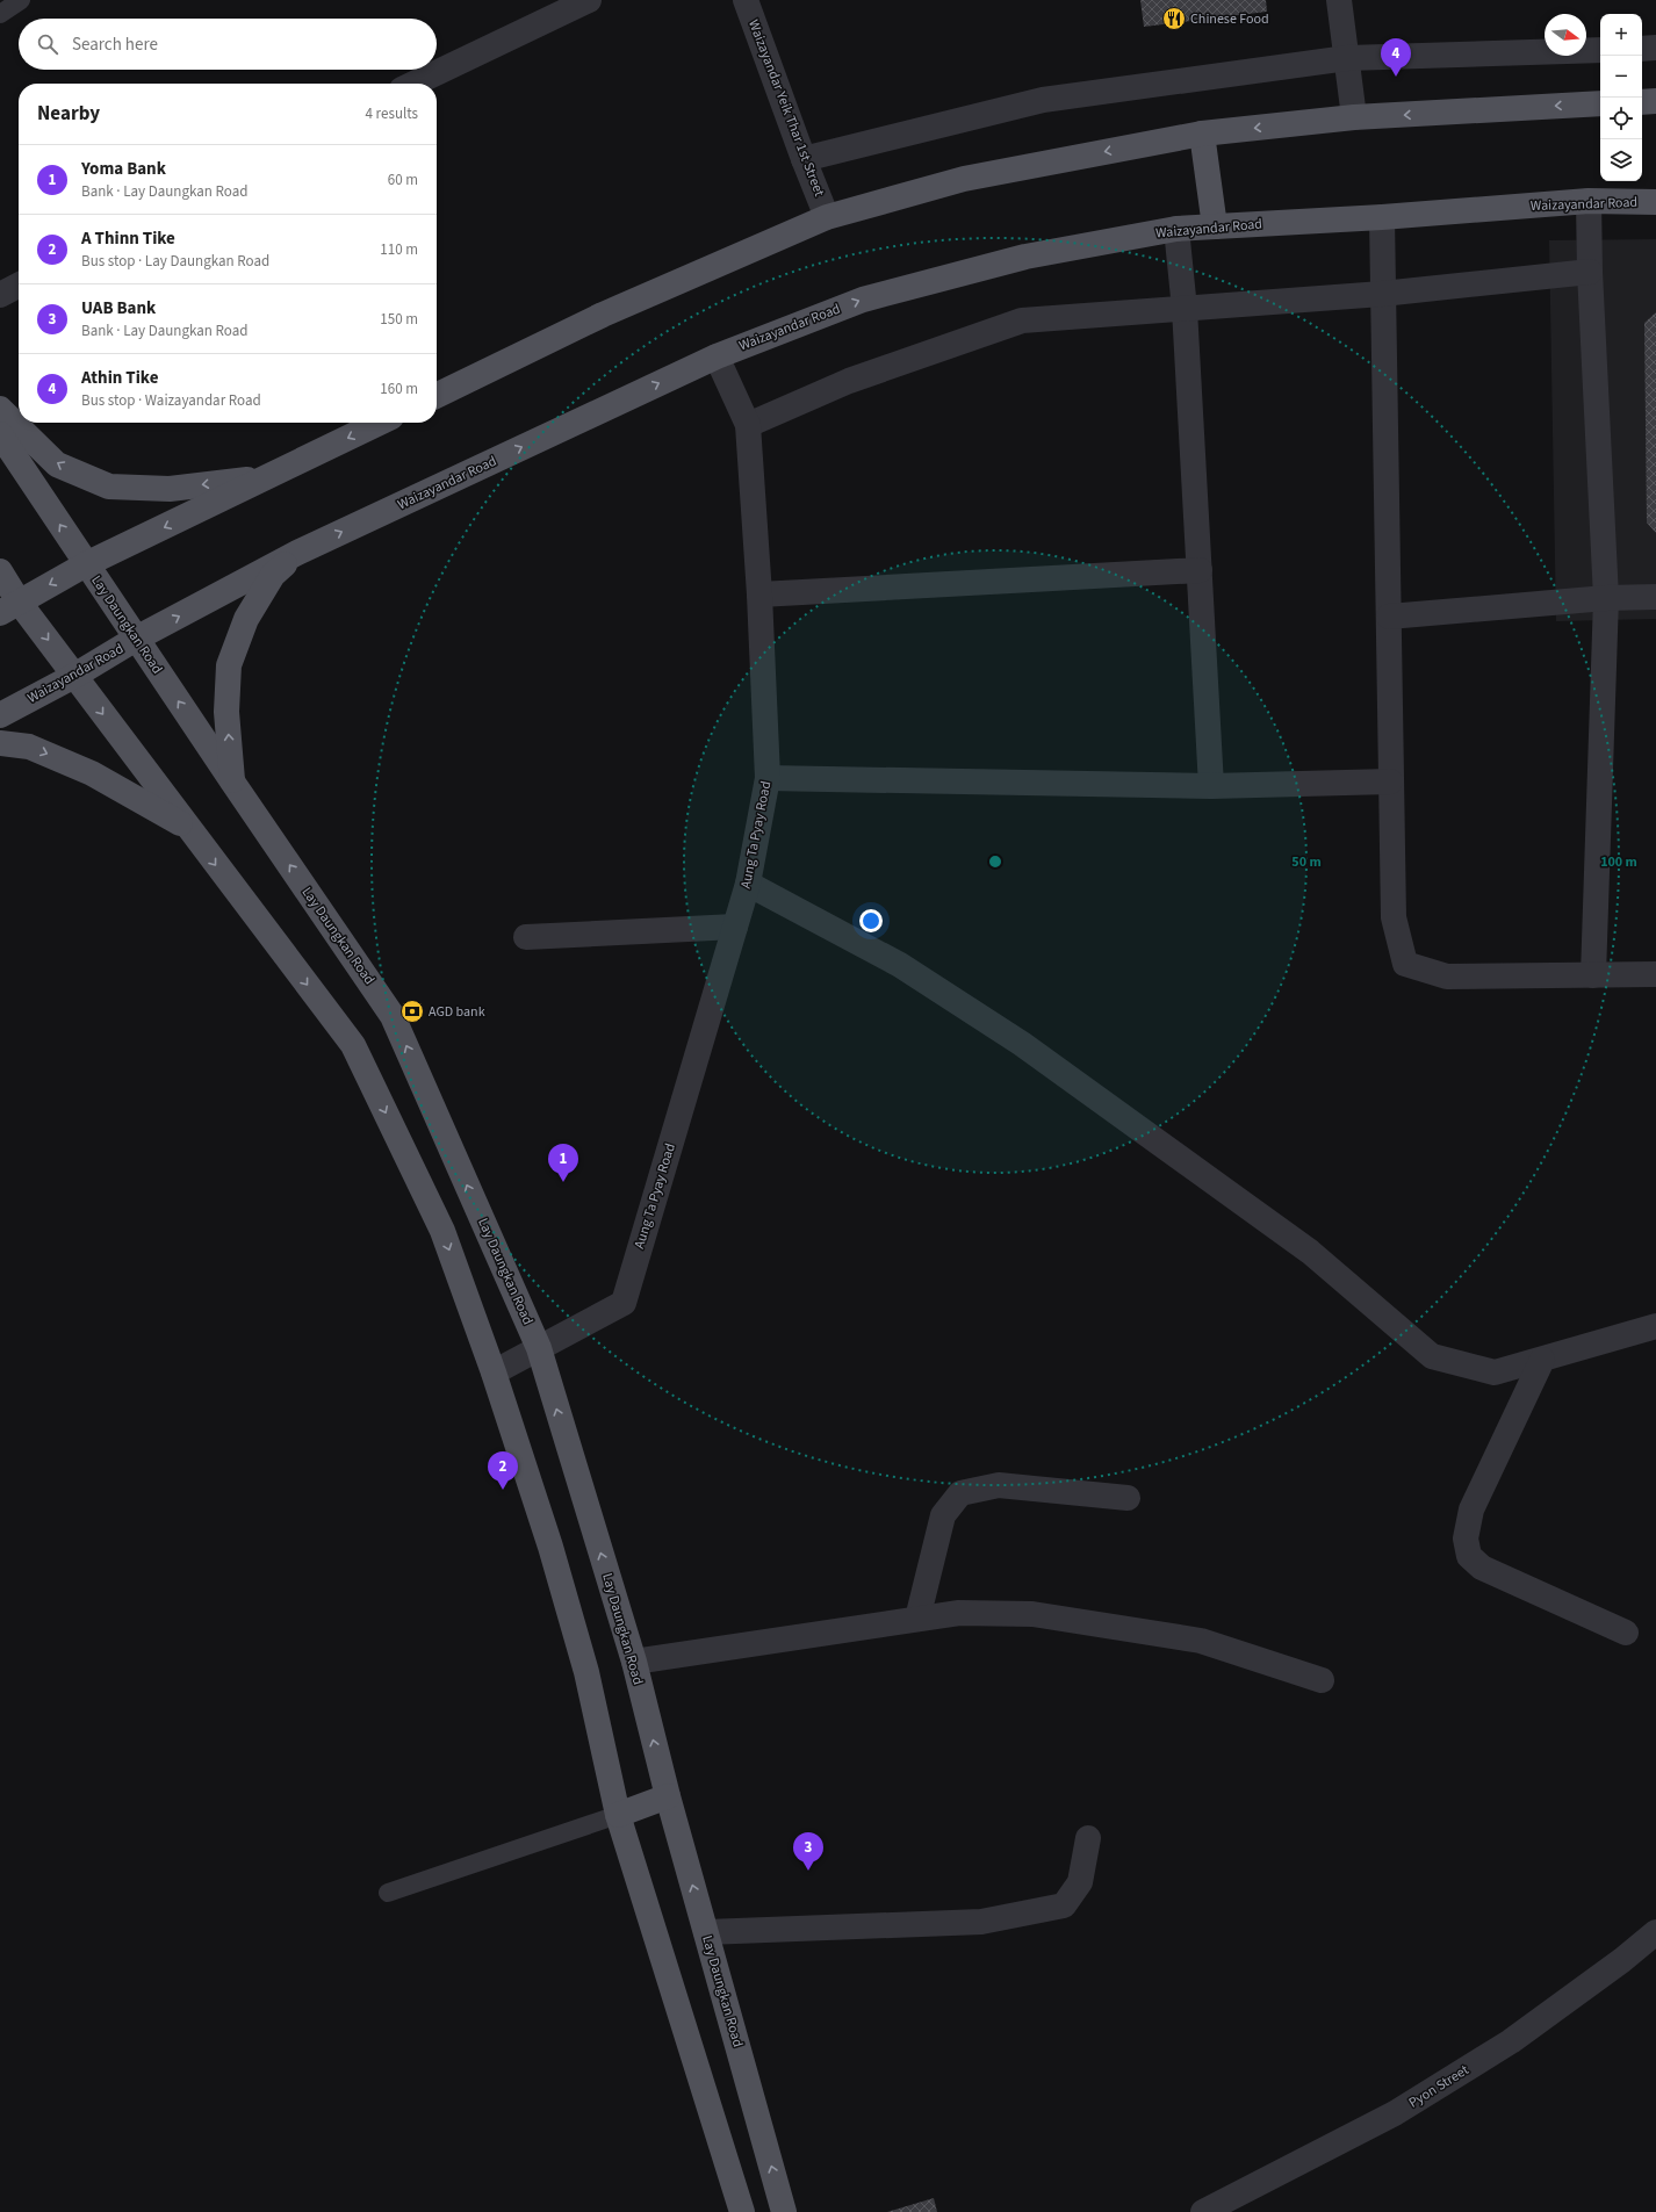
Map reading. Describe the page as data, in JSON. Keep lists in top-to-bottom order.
{
  "streets": {
    "main road": ["Waizayandar Road", "Lay Daungkan Road"],
    "street": ["Waizayandar Yeik Thar 1st Street", "Aung Ta Pyay Road", "Pyon Street"]
  },
  "crossings": [
    ["Waizayandar Road", "Lay Daungkan Road"],
    ["Waizayandar Road", "Aung Ta Pyay Road"],
    ["Lay Daungkan Road", "Aung Ta Pyay Road"]
  ],
  "places": {
    "restaurant": ["Chinese Food"],
    "bank": ["AGD bank"]
  },
  "north": "right",
  "page": {
    "map_buttons": ["+", "−"],
    "search": "Search here",
    "pins": [
      "4",
      "1",
      "2",
      "3"
    ],
    "heading": ["Nearby", "4 results"],
    "list": [
      {
        "mark": "1",
        "name": "Yoma Bank",
        "note": "Bank · Lay Daungkan Road",
        "value": "60 m"
      },
      {
        "mark": "2",
        "name": "A Thinn Tike",
        "note": "Bus stop · Lay Daungkan Road",
        "value": "110 m"
      },
      {
        "mark": "3",
        "name": "UAB Bank",
        "note": "Bank · Lay Daungkan Road",
        "value": "150 m"
      },
      {
        "mark": "4",
        "name": "Athin Tike",
        "note": "Bus stop · Waizayandar Road",
        "value": "160 m"
      }
    ]
  },
  "rings": ["50 m", "100 m"]
}
